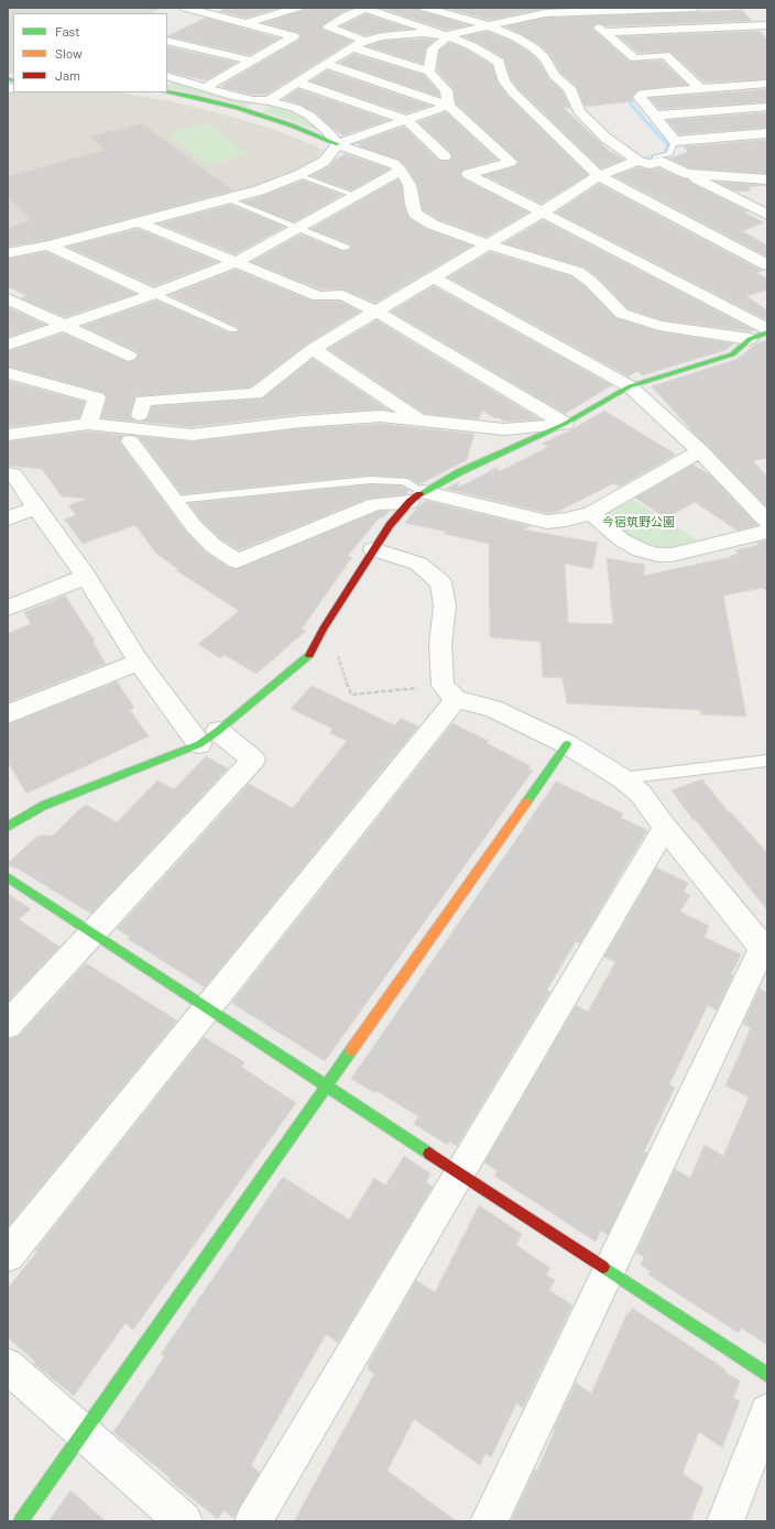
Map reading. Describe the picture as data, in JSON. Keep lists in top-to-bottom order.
{
  "parks": ["今宿筑野公園"],
  "legend": ["Fast", "Slow", "Jam"]
}
